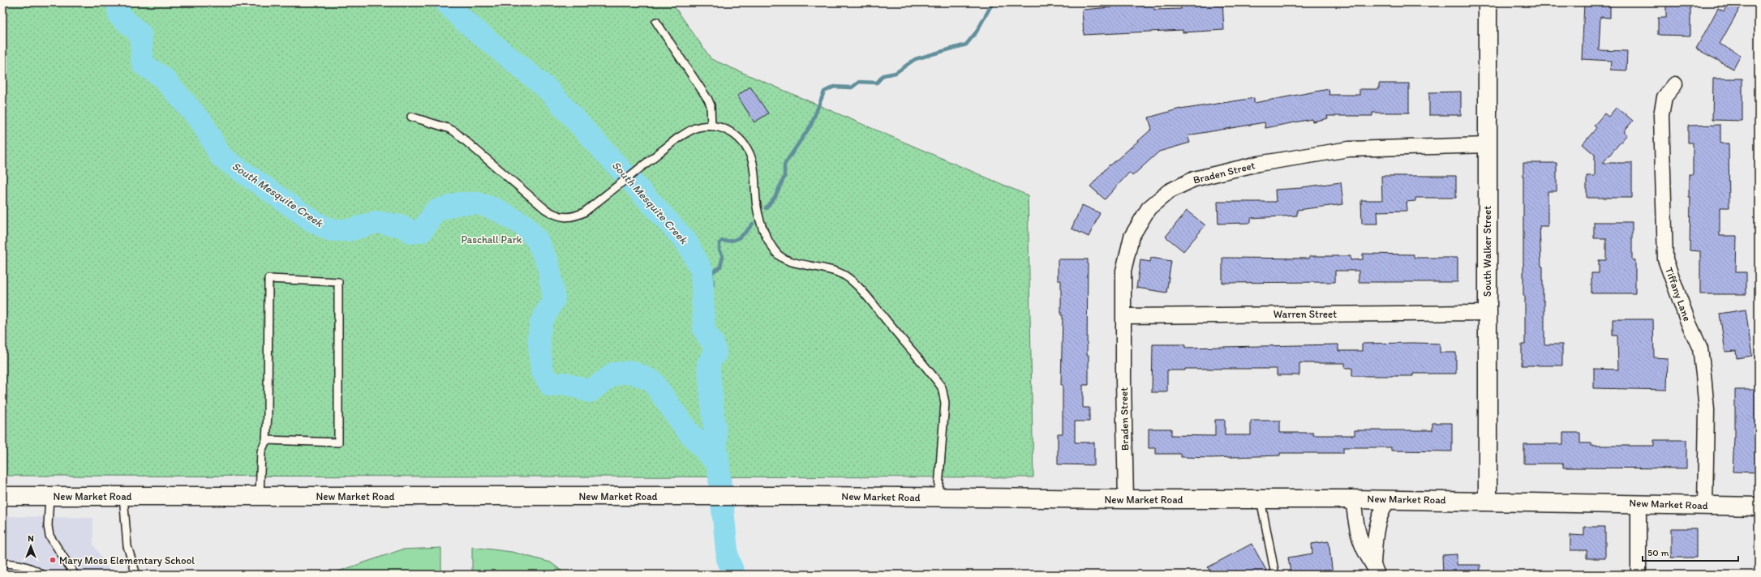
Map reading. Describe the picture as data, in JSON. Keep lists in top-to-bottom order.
{
  "streets": {
    "street": [
      "Braden Street",
      "South Walker Street",
      "Tiffany Lane",
      "Warren Street",
      "New Market Road"
    ]
  },
  "crossings": [
    ["Braden Street", "South Walker Street"],
    ["Braden Street", "Warren Street"],
    ["Braden Street", "New Market Road"],
    ["South Walker Street", "Warren Street"],
    ["South Walker Street", "New Market Road"],
    ["Tiffany Lane", "New Market Road"]
  ],
  "water": ["South Mesquite Creek"],
  "parks": ["Paschall Park"],
  "places": ["Mary Moss Elementary School"],
  "scale_bar": "50 m",
  "north": "top"
}
